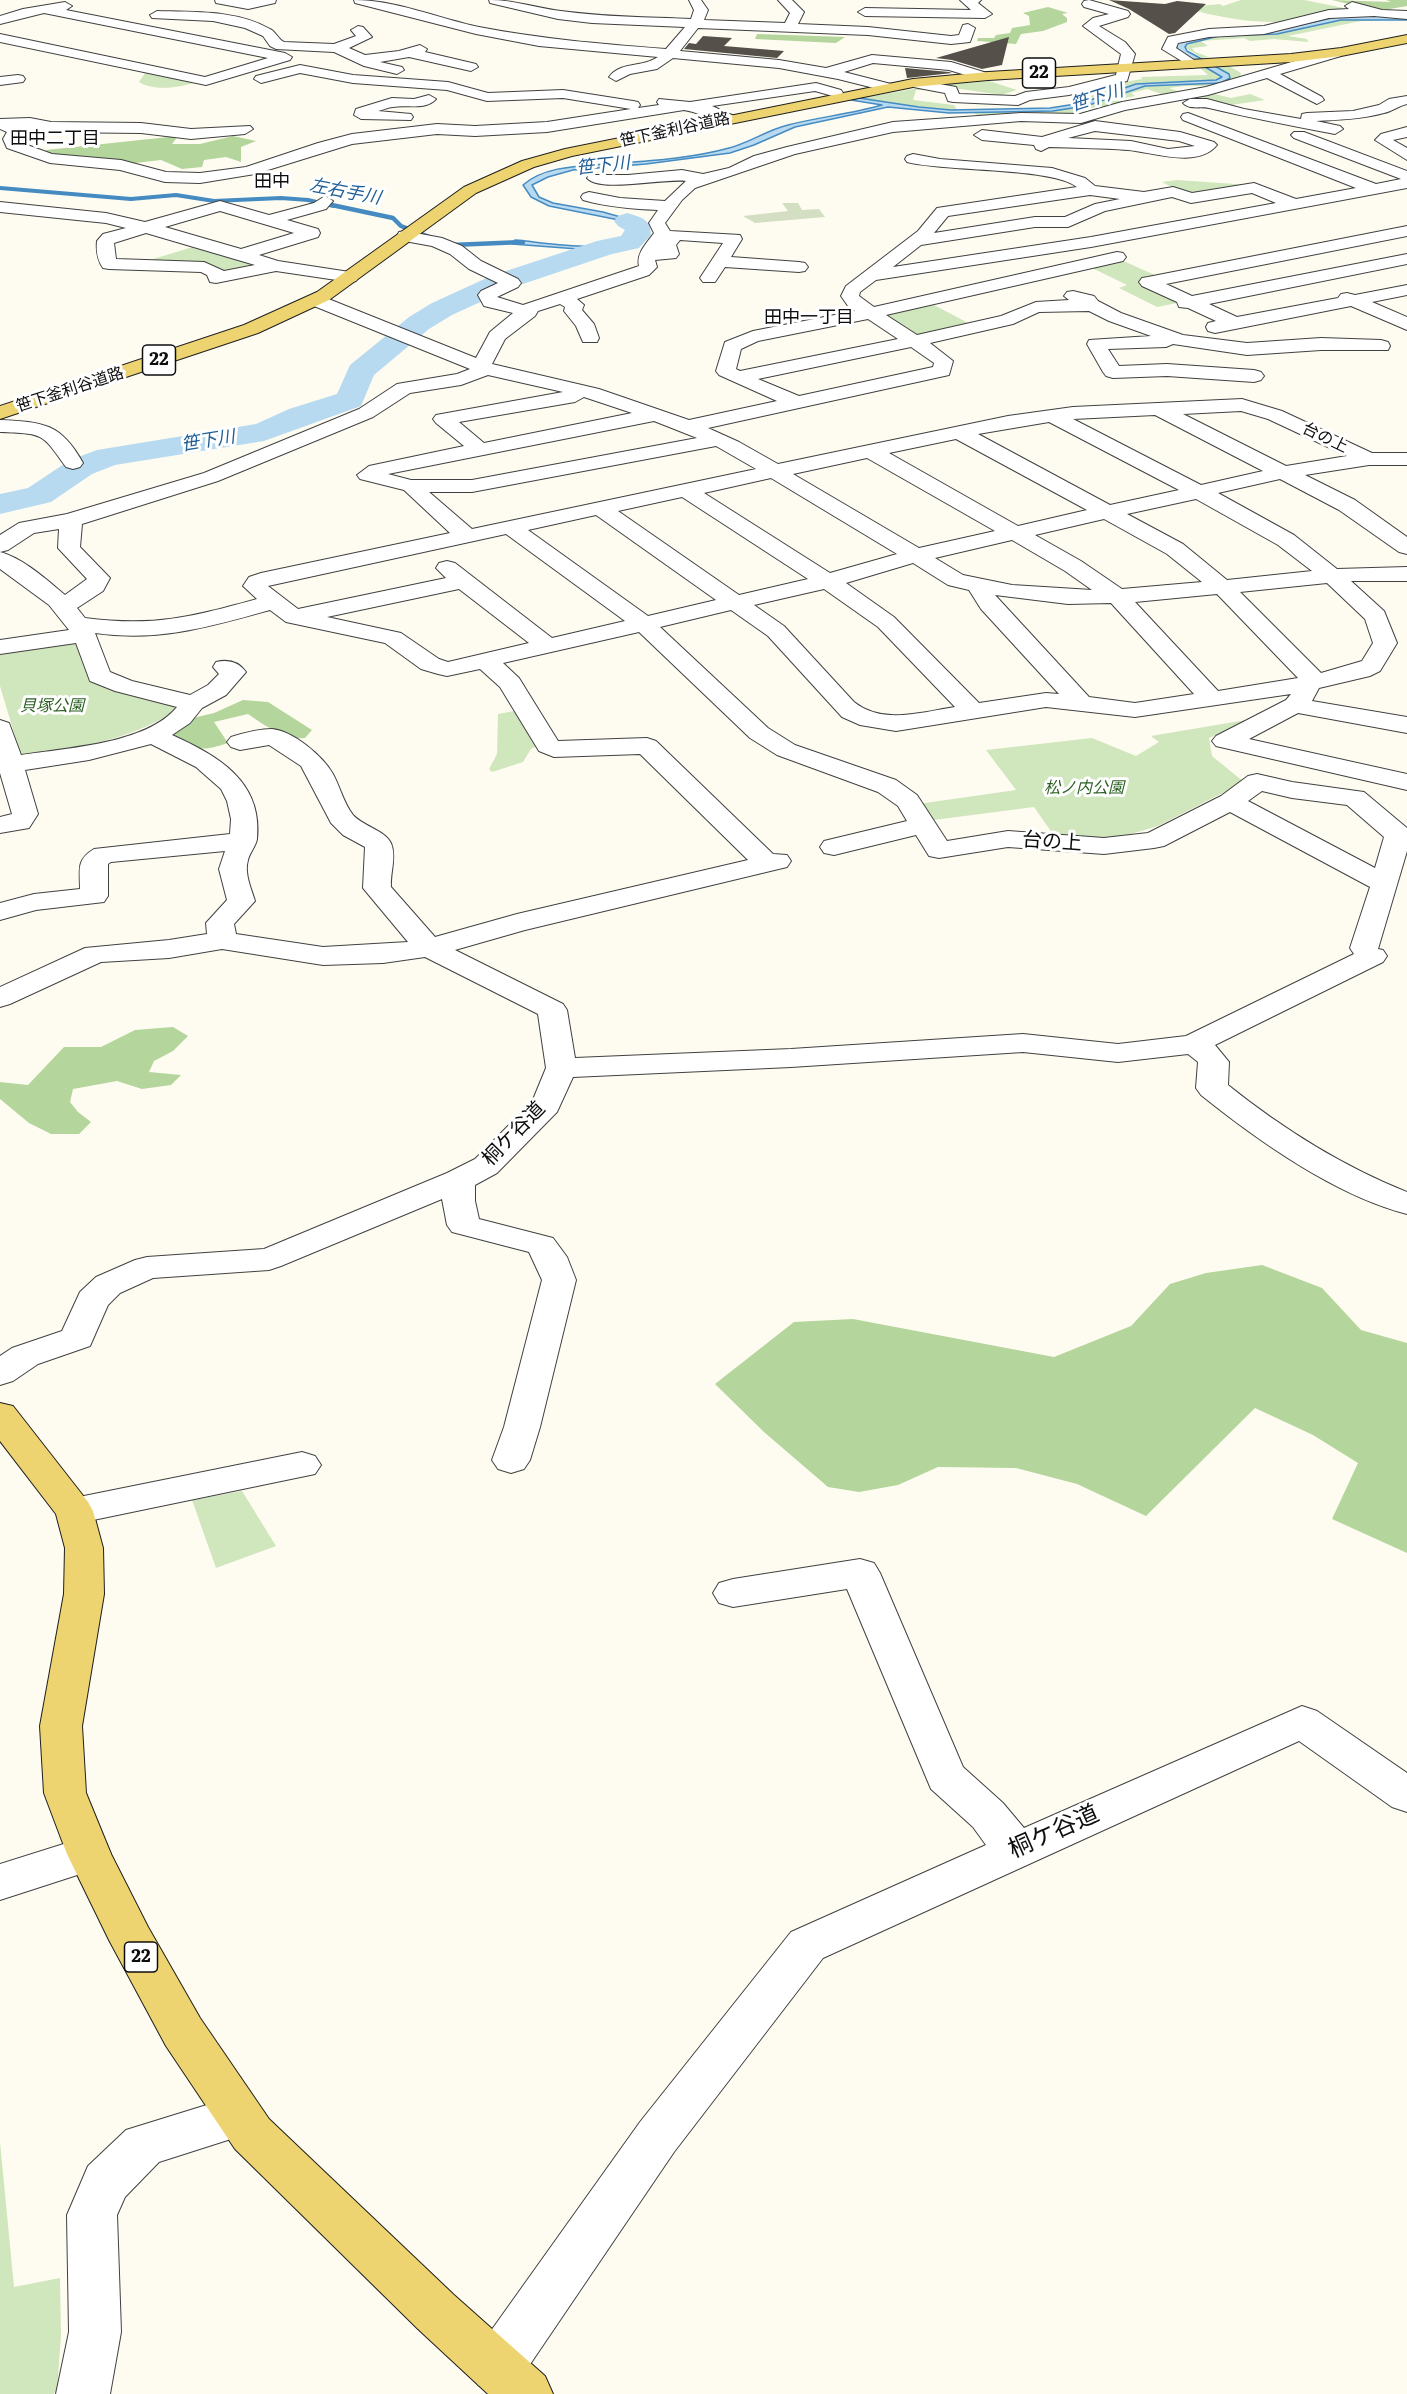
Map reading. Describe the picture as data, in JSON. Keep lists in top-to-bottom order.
{
  "streets": {
    "main road": ["22", "笹下釜利谷道路"],
    "street": ["台の上", "桐ケ谷道"]
  },
  "crossings": [
    ["22", "笹下釜利谷道路"],
    ["22", "桐ケ谷道"]
  ],
  "districts": ["田中二丁目", "田中", "田中一丁目"],
  "water": ["笹下川", "左右手川"],
  "parks": ["貝塚公園", "松ノ内公園"]
}
